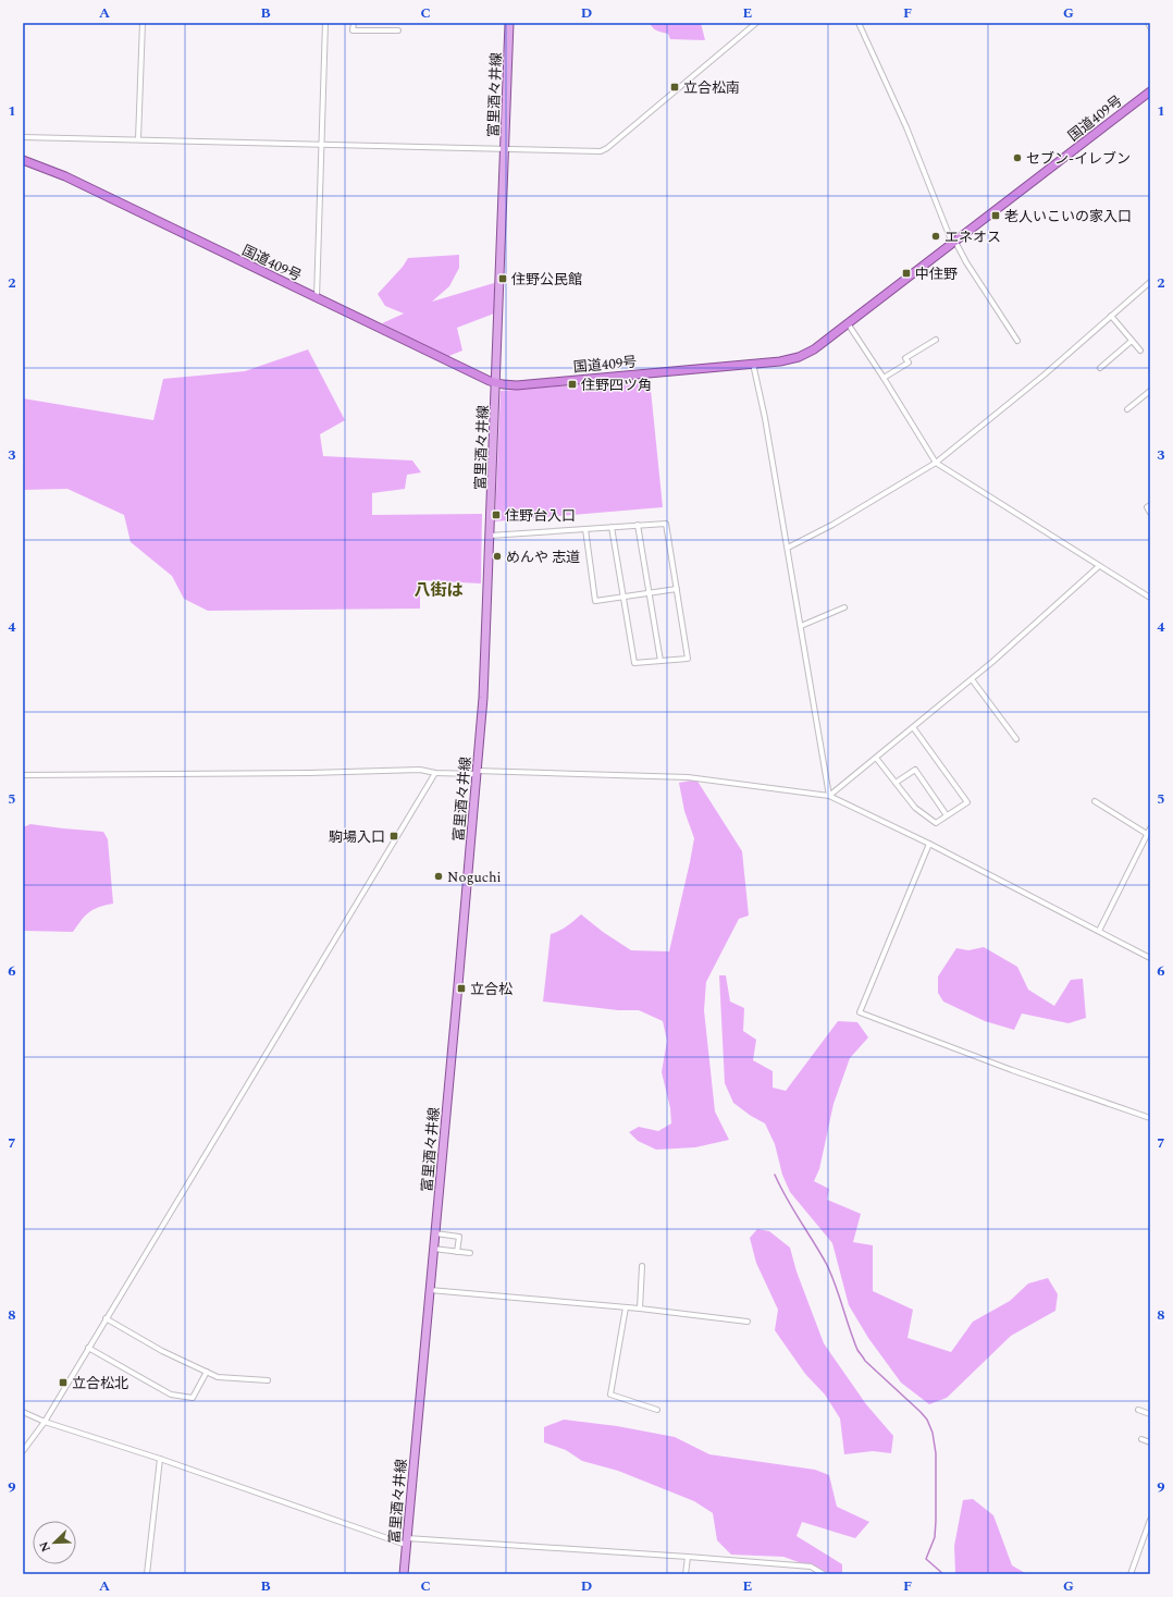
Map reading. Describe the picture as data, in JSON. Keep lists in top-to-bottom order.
{
  "streets": {
    "highway": ["国道409号"],
    "main road": ["富里酒々井線"]
  },
  "crossings": [
    ["富里酒々井線", "国道409号"]
  ],
  "districts": ["八街は"],
  "places": {
    "transit": [
      "立合松南",
      "老人いこいの家入口",
      "中住野",
      "住野公民館",
      "住野四ツ角",
      "住野台入口",
      "駒場入口",
      "立合松",
      "立合松北"
    ],
    "other": [
      "セブン-イレブン",
      "エネオス",
      "めんや 志道",
      "Noguchi"
    ]
  },
  "north": "bottom left",
  "grid": {
    "columns": [
      "A",
      "B",
      "C",
      "D",
      "E",
      "F",
      "G"
    ],
    "rows": [
      "1",
      "2",
      "3",
      "4",
      "5",
      "6",
      "7",
      "8",
      "9"
    ]
  }
}
